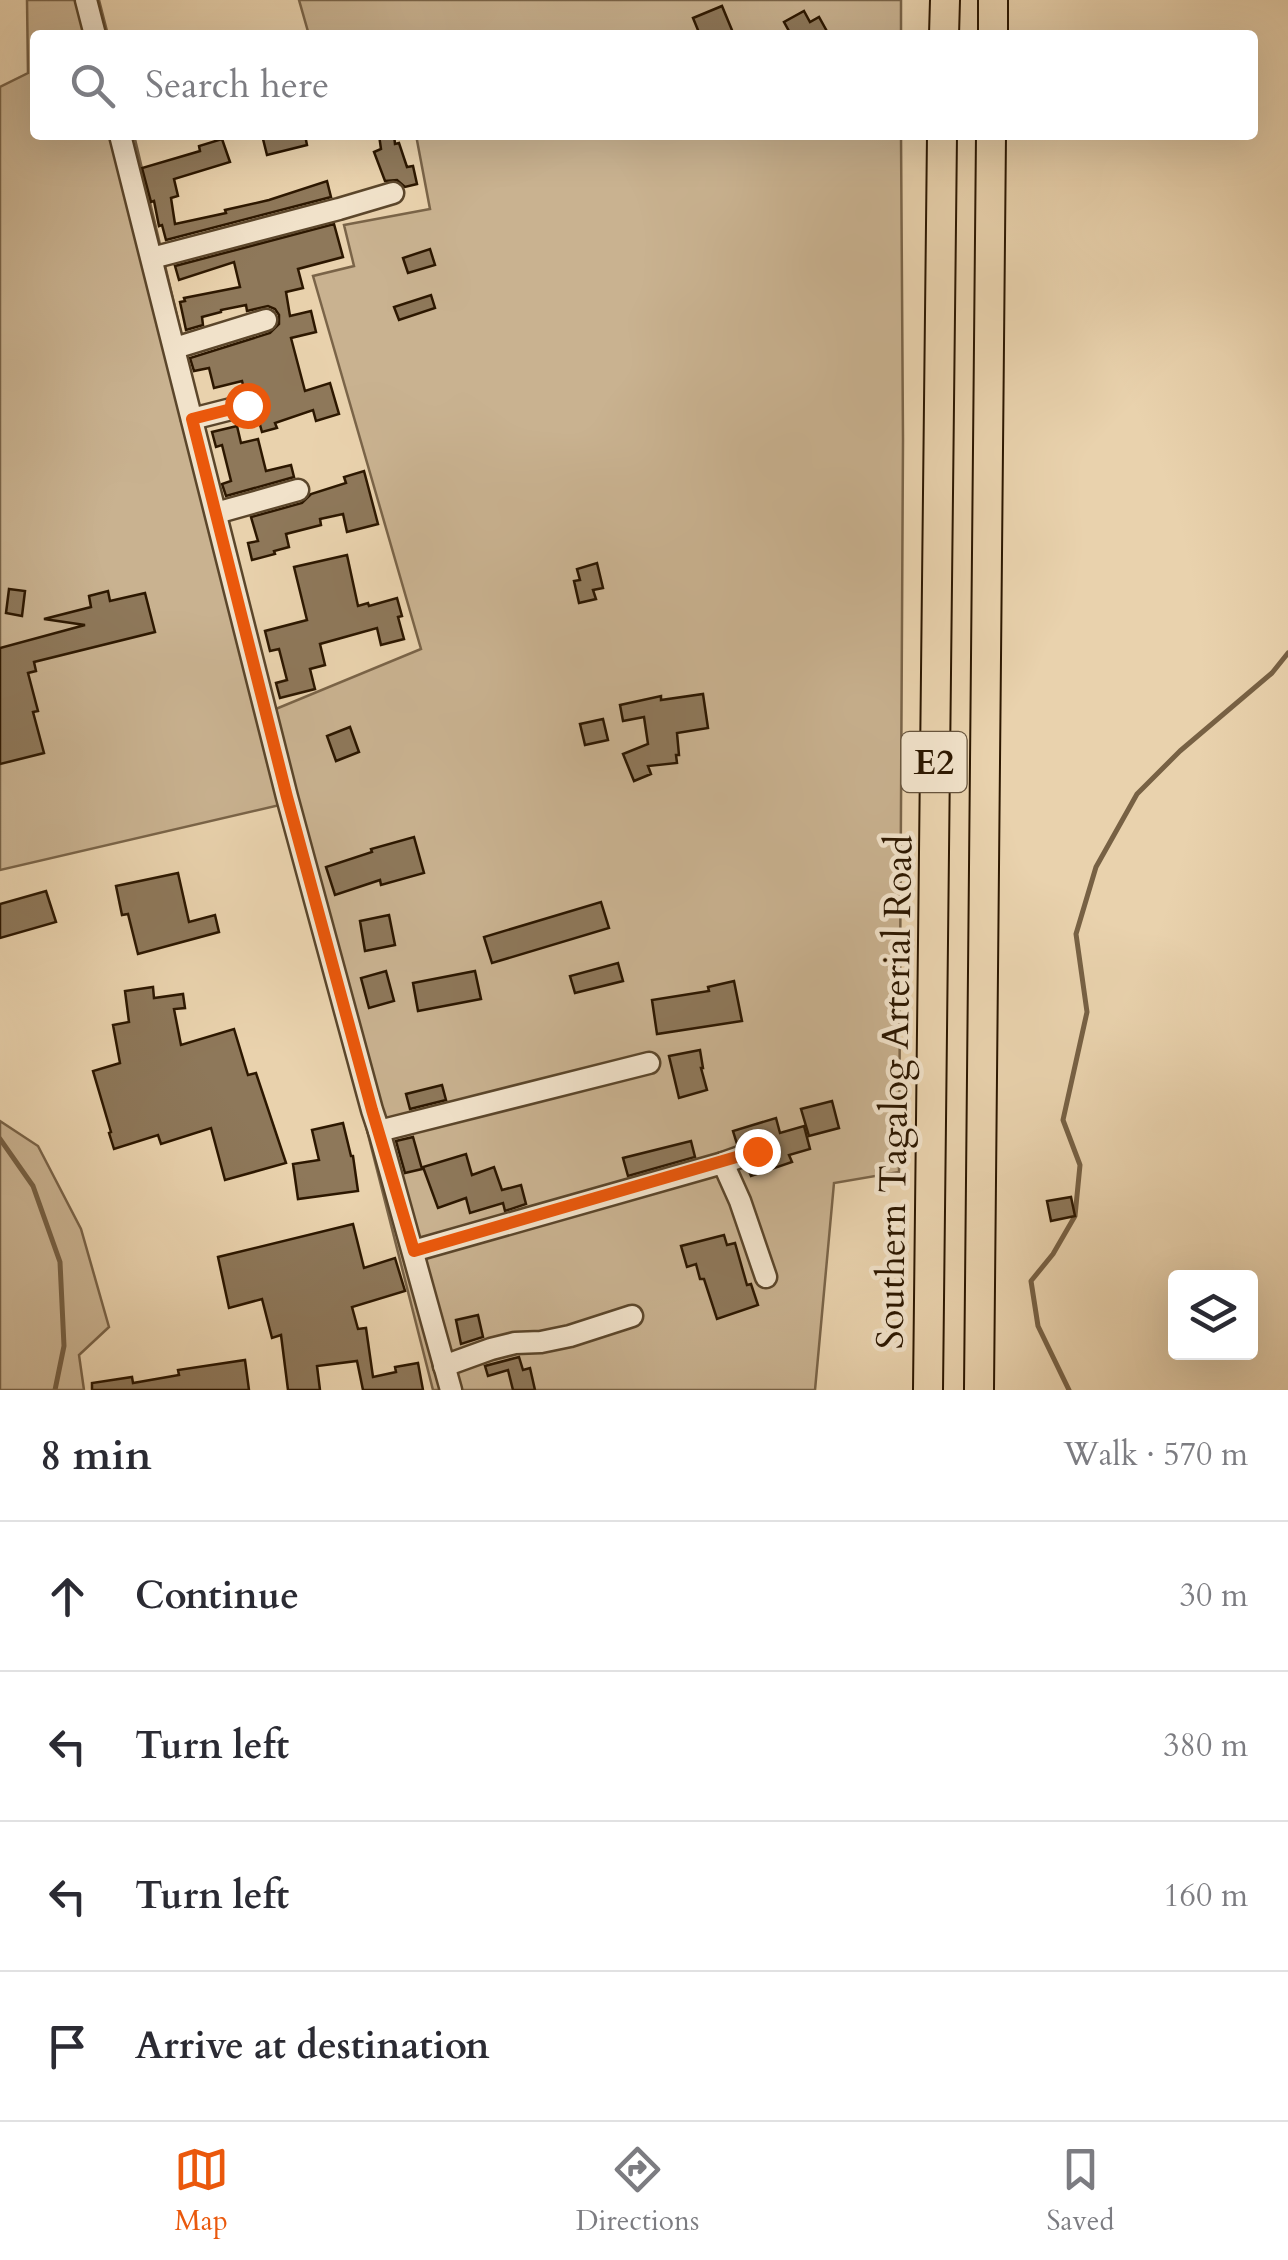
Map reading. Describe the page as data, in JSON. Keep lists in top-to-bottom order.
{
  "streets": {
    "highway": ["E2", "Southern Tagalog Arterial Road"]
  },
  "page": {
    "search": "Search here",
    "heading": ["8 min", "Walk · 570 m"],
    "list": [
      ["Continue", "30 m"],
      ["Turn left", "380 m"],
      ["Turn left", "160 m"],
      "Arrive at destination"
    ],
    "nav": ["Map", "Directions", "Saved"]
  }
}
